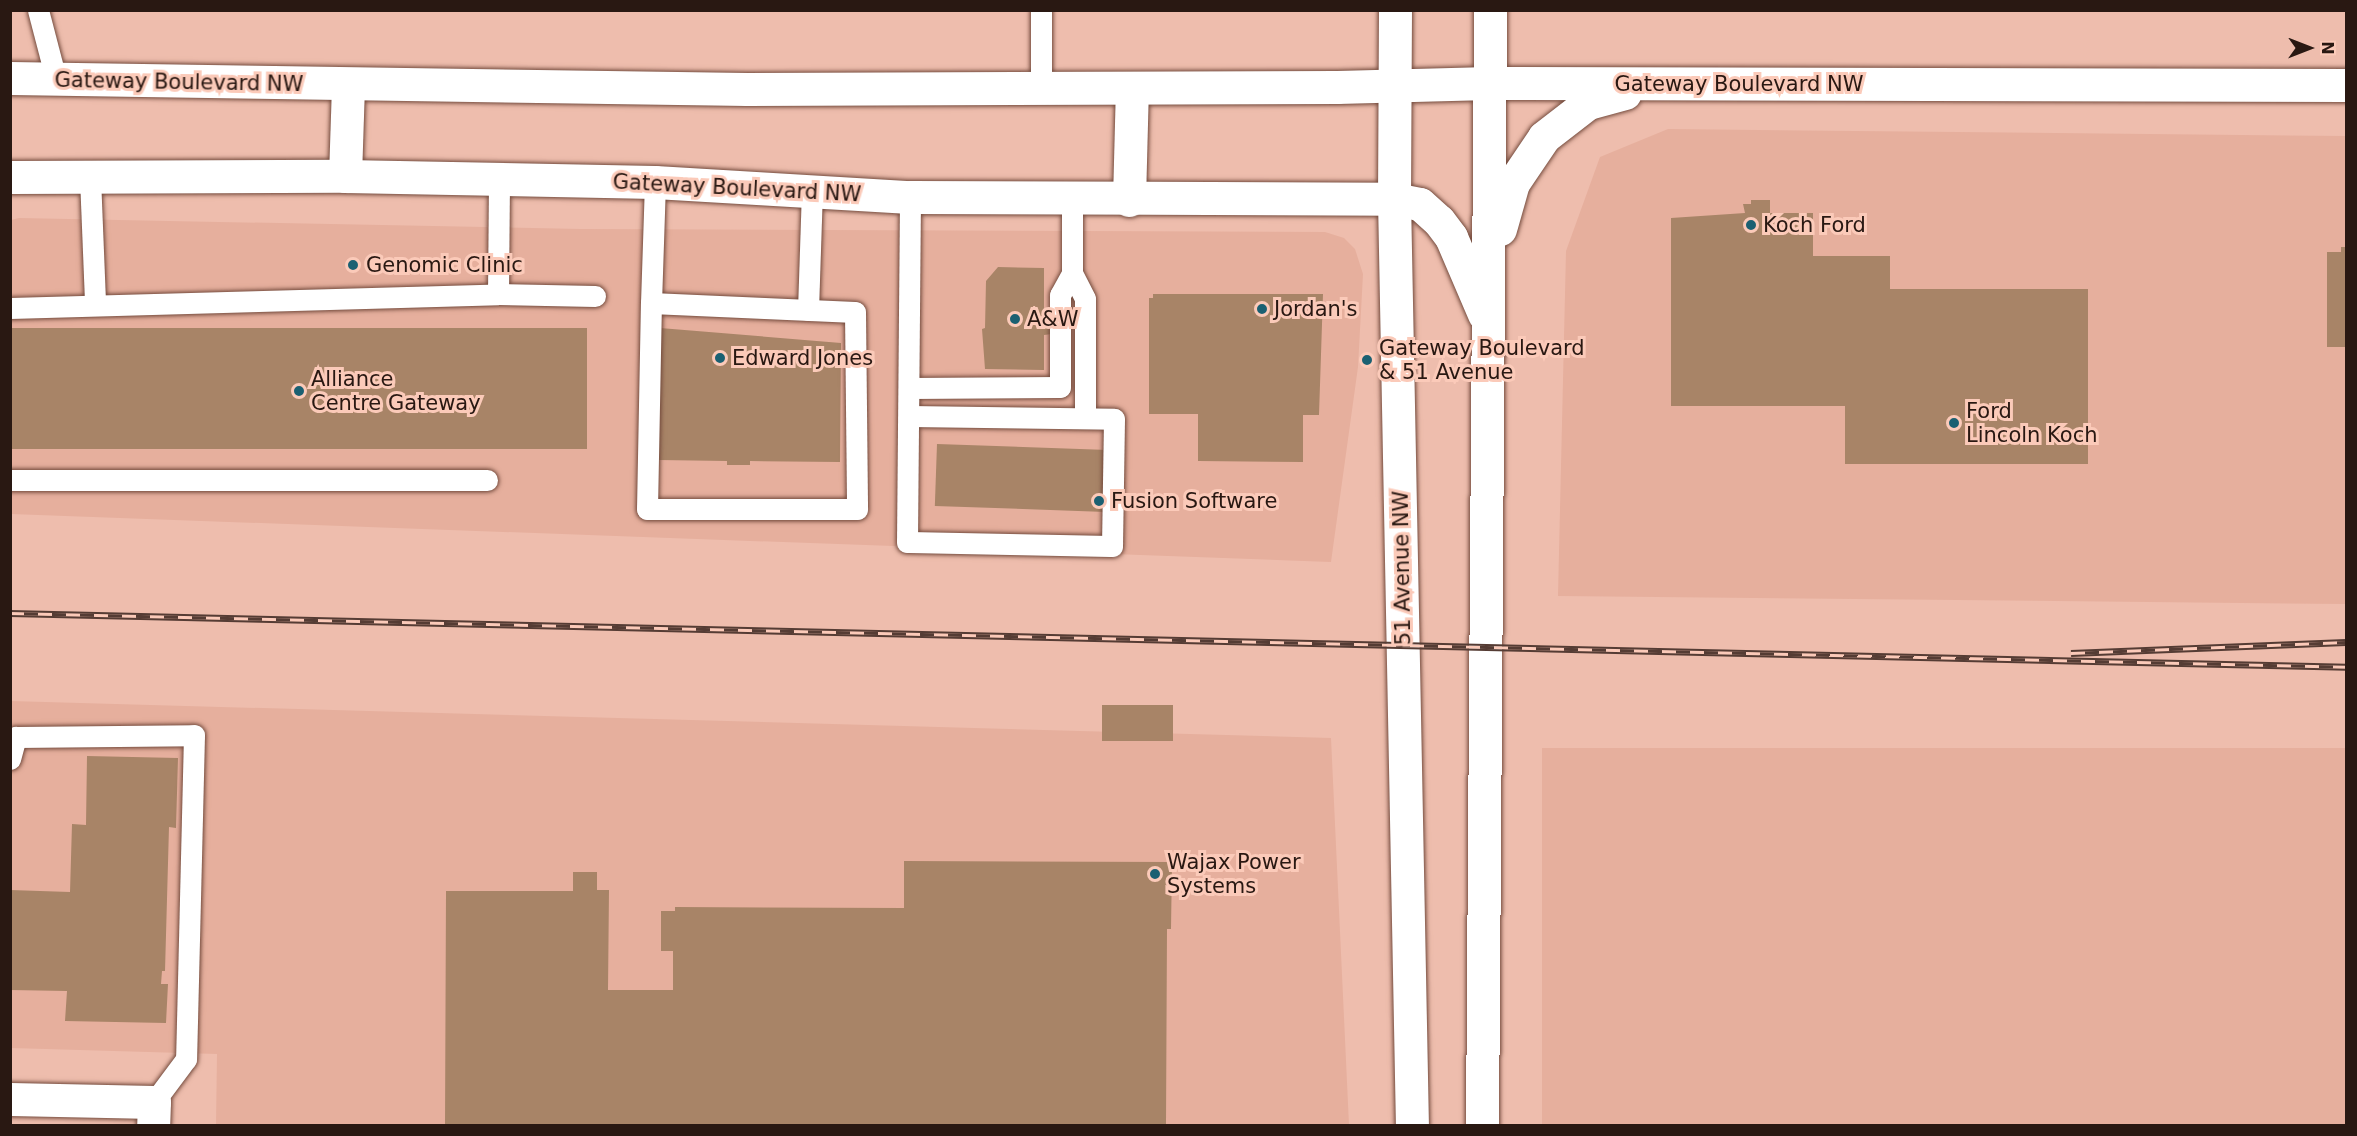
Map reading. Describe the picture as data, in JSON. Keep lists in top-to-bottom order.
{
  "streets": {
    "main road": ["Gateway Boulevard NW", "51 Avenue NW"]
  },
  "crossings": [
    ["Gateway Boulevard NW", "51 Avenue NW"]
  ],
  "places": [
    "Koch Ford",
    "Genomic Clinic",
    "Jordan's",
    "A&W",
    "Edward Jones",
    "Gateway Boulevard & 51 Avenue",
    "Alliance Centre Gateway",
    "Ford Lincoln Koch",
    "Fusion Software",
    "Wajax Power Systems"
  ],
  "north": "right"
}
